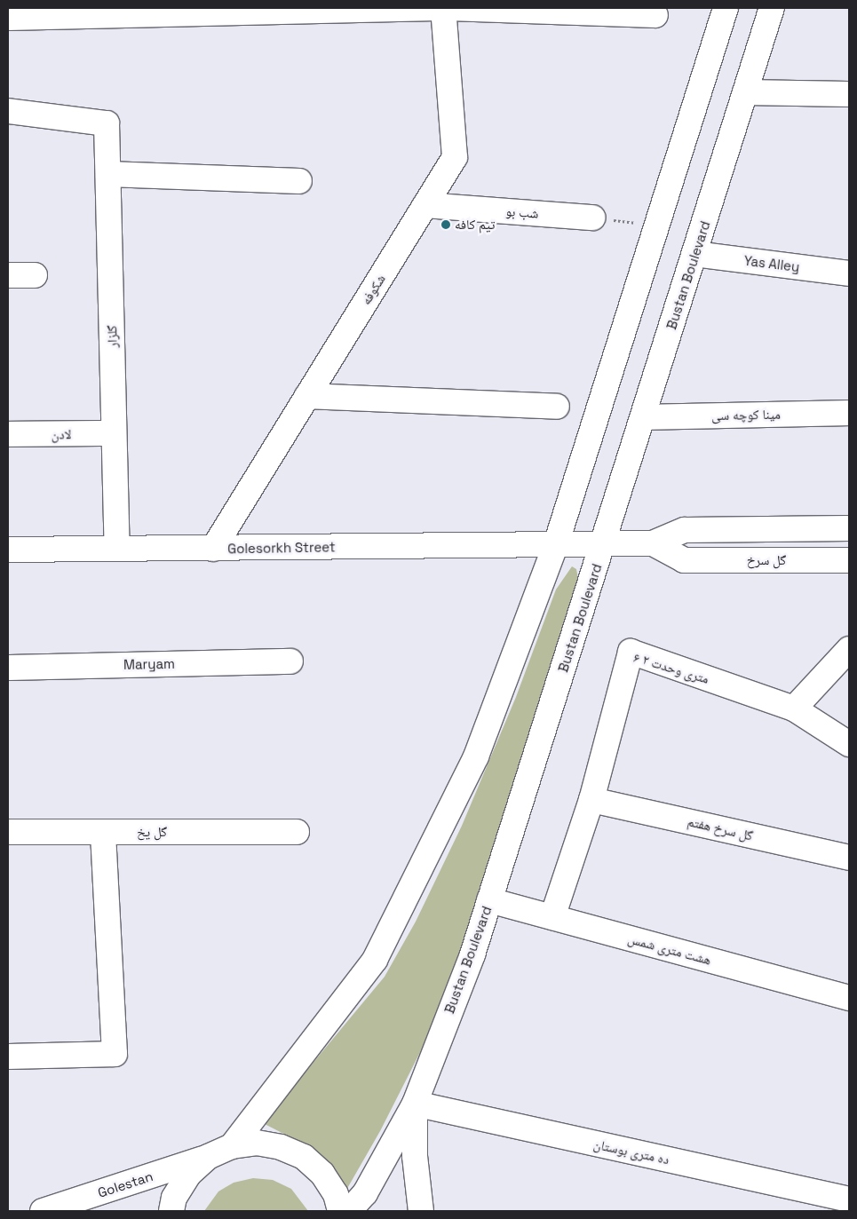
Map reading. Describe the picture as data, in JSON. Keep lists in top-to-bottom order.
{
  "streets": {
    "street": [
      "شب بو",
      "Yas Alley",
      "Bustan Boulevard",
      "شکوفه",
      "گلزار",
      "مینا کوچه سی",
      "لادن",
      "Golesorkh Street",
      "گل سرخ",
      "Maryam",
      "۶ متری وحدت ۲",
      "گل سرخ هفتم",
      "گل یخ",
      "هشت متری شمس",
      "ده متری بوستان",
      "Golestan"
    ]
  },
  "crossings": [
    ["شب بو", "شکوفه"],
    ["Yas Alley", "Bustan Boulevard"],
    ["Bustan Boulevard", "مینا کوچه سی"],
    ["Bustan Boulevard", "Golesorkh Street"],
    ["Bustan Boulevard", "هشت متری شمس"],
    ["Bustan Boulevard", "ده متری بوستان"],
    ["شکوفه", "Golesorkh Street"],
    ["گلزار", "لادن"],
    ["گلزار", "Golesorkh Street"],
    ["Golesorkh Street", "گل سرخ"],
    ["۶ متری وحدت ۲", "گل سرخ هفتم"]
  ],
  "places": ["تیم کافه"]
}
